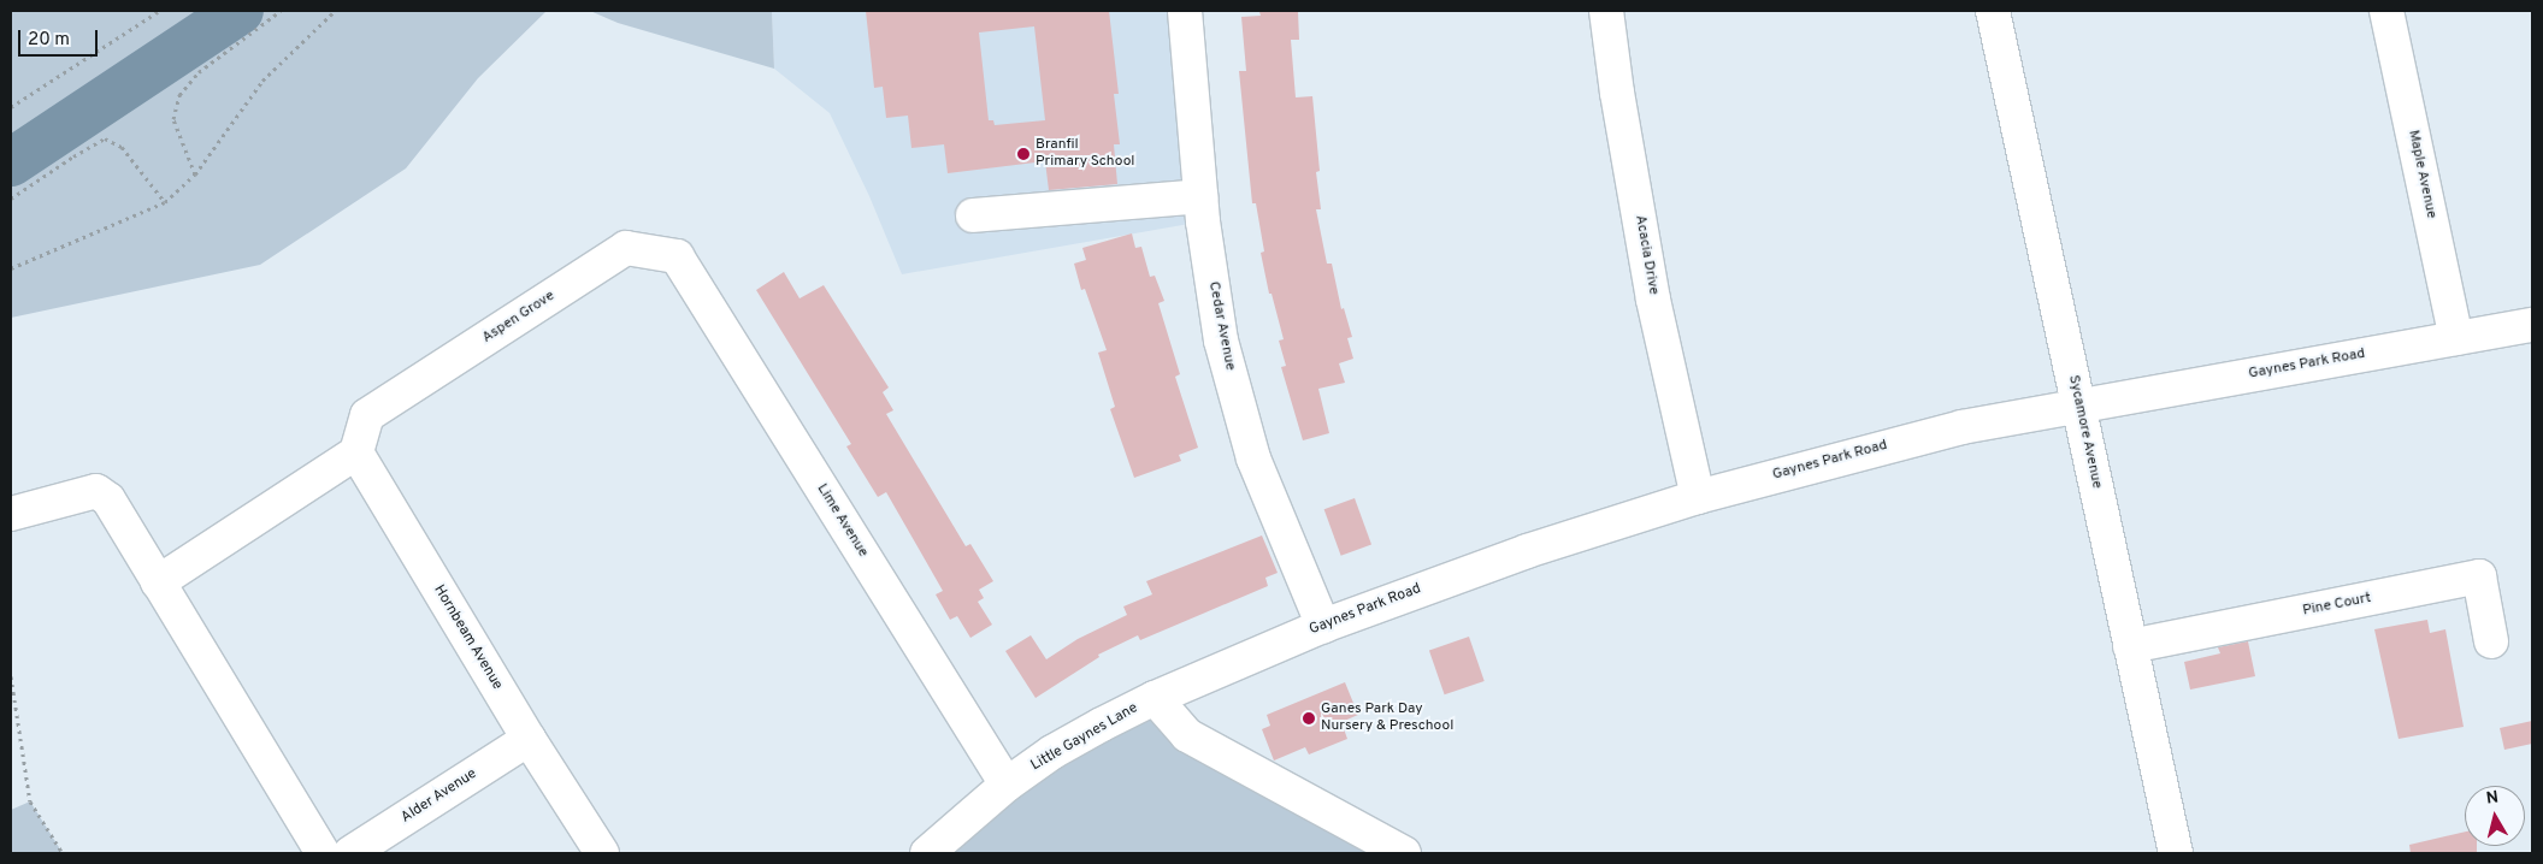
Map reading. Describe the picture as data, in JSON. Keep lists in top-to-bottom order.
{
  "streets": {
    "street": [
      "Maple Avenue",
      "Acacia Drive",
      "Aspen Grove",
      "Cedar Avenue",
      "Gaynes Park Road",
      "Sycamore Avenue",
      "Lime Avenue",
      "Pine Court",
      "Hornbeam Avenue",
      "Little Gaynes Lane",
      "Alder Avenue"
    ]
  },
  "crossings": [
    ["Maple Avenue", "Gaynes Park Road"],
    ["Acacia Drive", "Gaynes Park Road"],
    ["Aspen Grove", "Lime Avenue"],
    ["Aspen Grove", "Hornbeam Avenue"],
    ["Cedar Avenue", "Gaynes Park Road"],
    ["Gaynes Park Road", "Sycamore Avenue"],
    ["Gaynes Park Road", "Little Gaynes Lane"],
    ["Sycamore Avenue", "Pine Court"],
    ["Lime Avenue", "Little Gaynes Lane"],
    ["Hornbeam Avenue", "Alder Avenue"]
  ],
  "places": ["Branfil Primary School", "Ganes Park Day Nursery & Preschool"],
  "scale_bar": "20 m",
  "north": "top"
}
